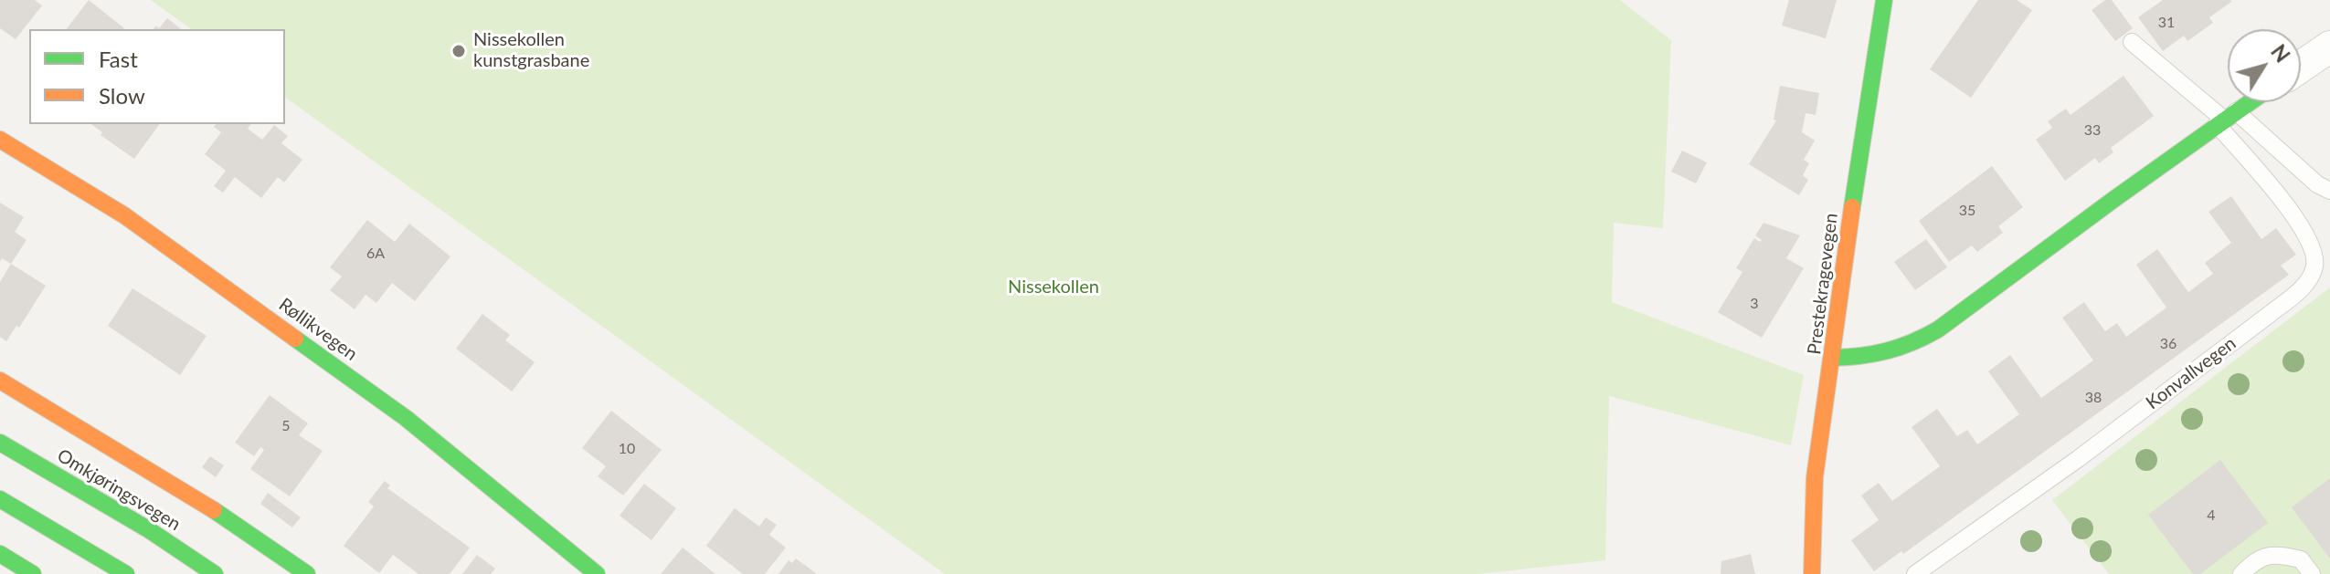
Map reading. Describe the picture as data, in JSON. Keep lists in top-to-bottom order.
{
  "streets": {
    "main road": ["Prestekragevegen", "Røllikvegen", "Omkjøringsvegen"],
    "lane": ["Konvallvegen"]
  },
  "parks": ["Nissekollen"],
  "places": ["Nissekollen kunstgrasbane"],
  "house_numbers": [
    "31",
    "33",
    "35",
    "6A",
    "3",
    "36",
    "38",
    "5",
    "10",
    "4"
  ],
  "legend": ["Fast", "Slow"],
  "north": "top right"
}
